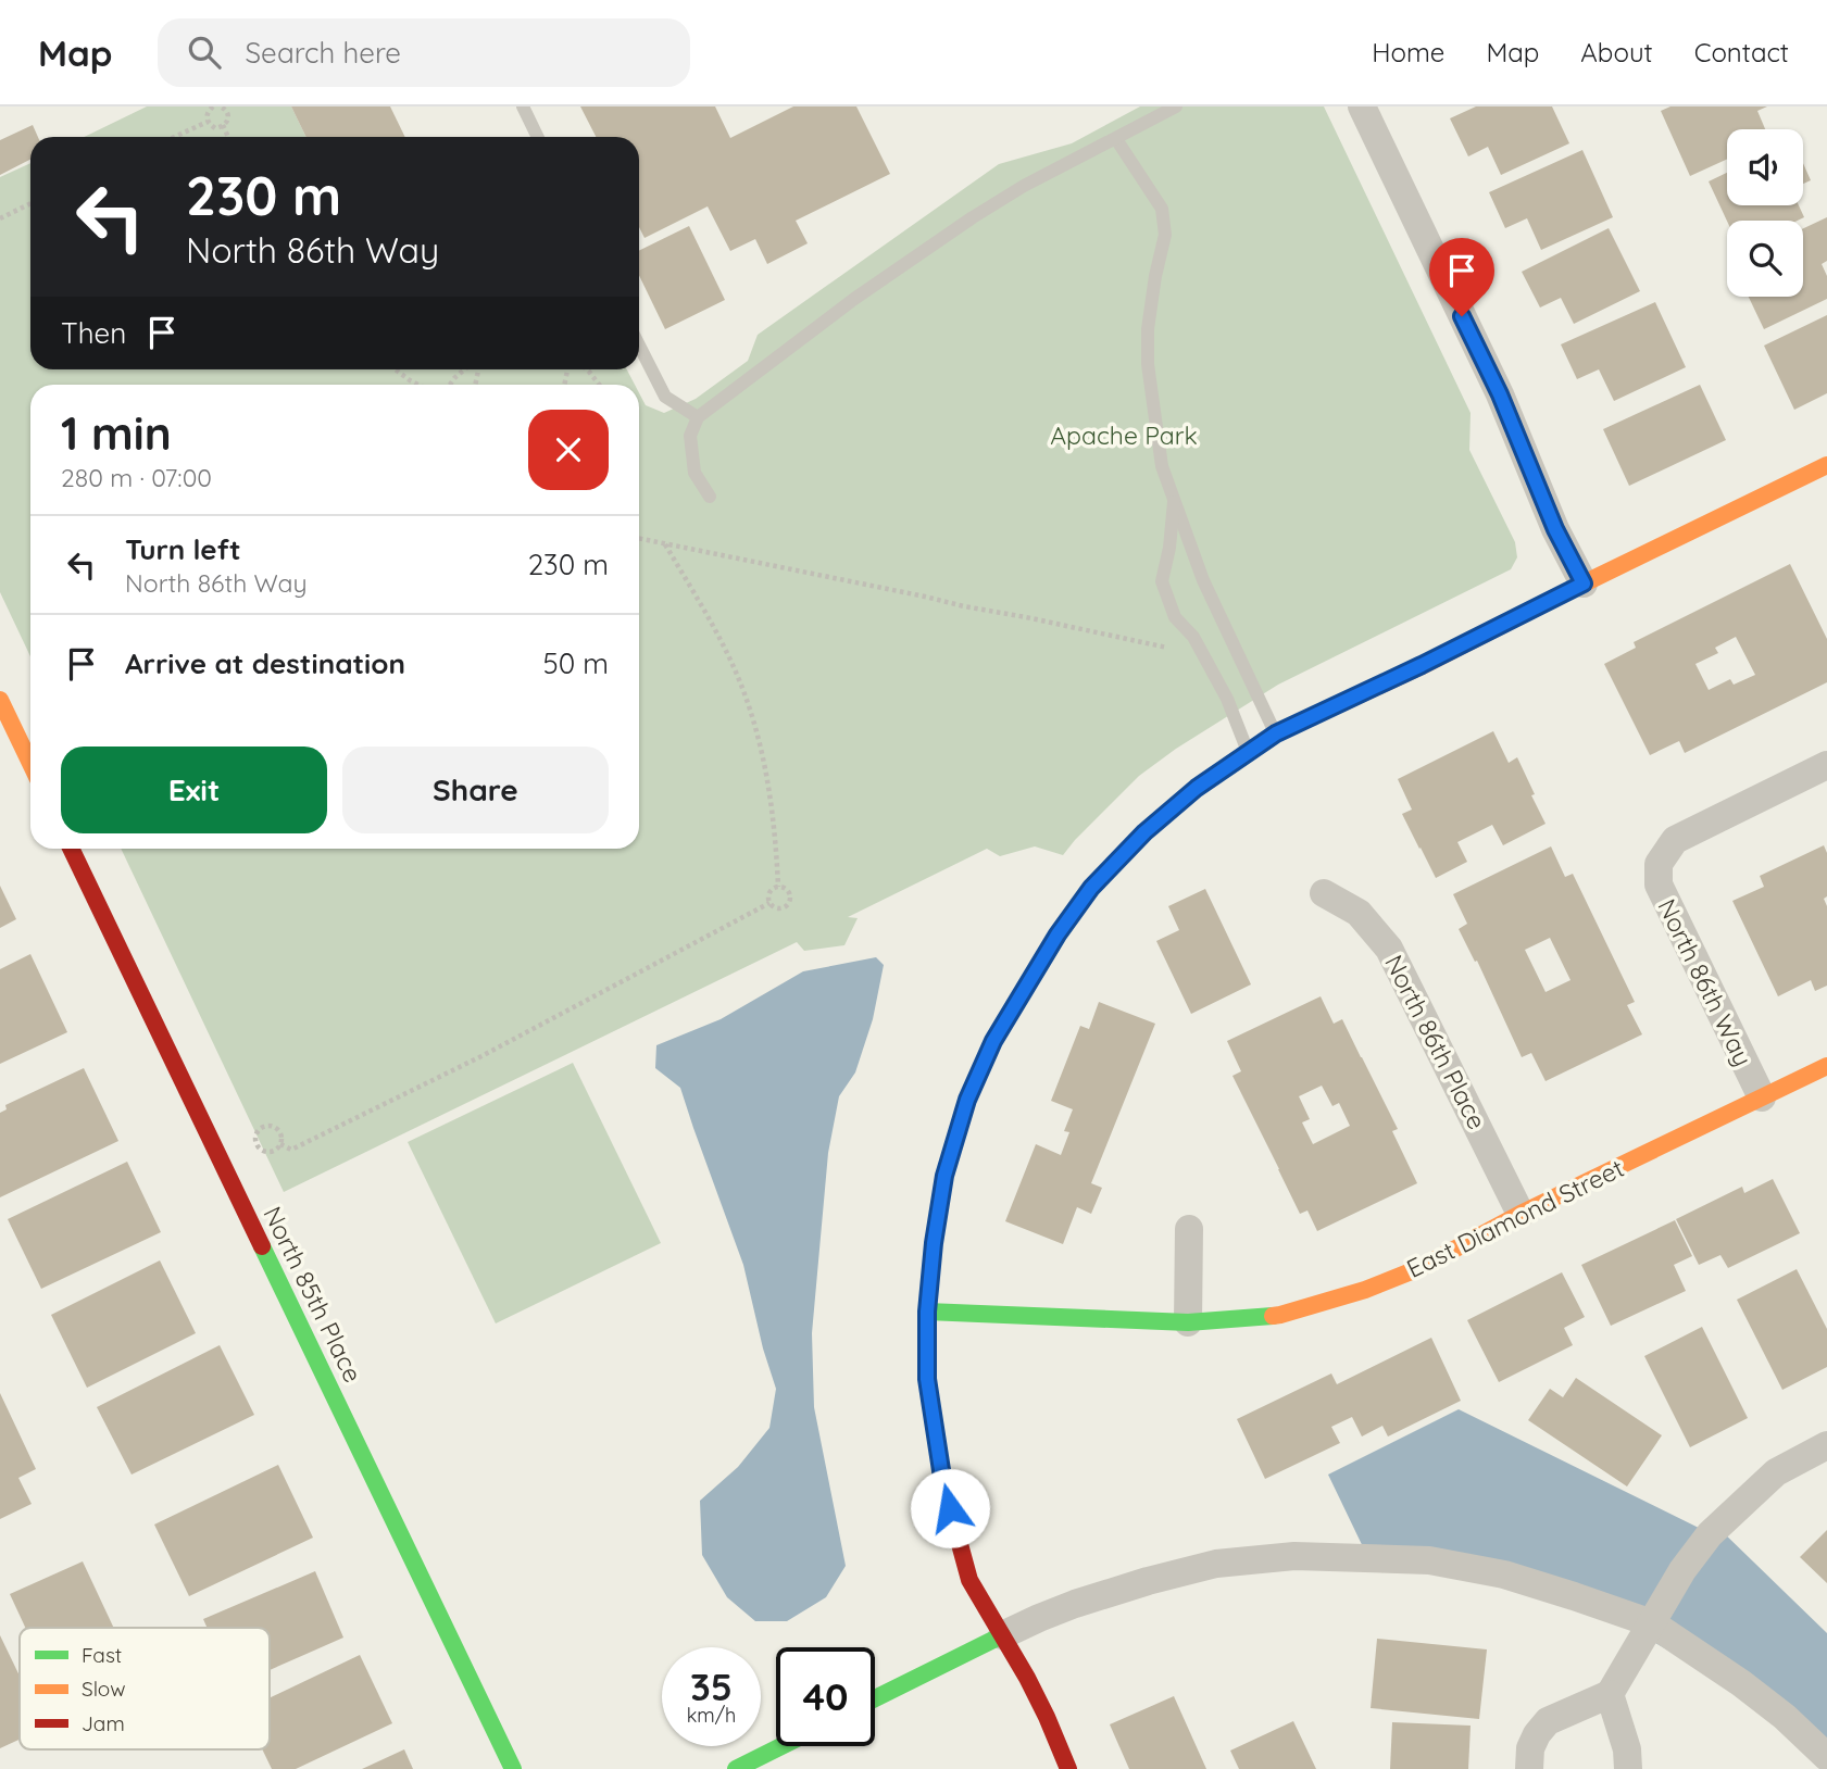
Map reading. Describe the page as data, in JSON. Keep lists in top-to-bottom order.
{
  "streets": {
    "street": [
      "North 86th Way",
      "North 86th Place",
      "East Diamond Street",
      "North 85th Place"
    ]
  },
  "crossings": [
    ["North 86th Way", "East Diamond Street"],
    ["North 86th Place", "East Diamond Street"]
  ],
  "parks": ["Apache Park"],
  "legend": ["Fast", "Slow", "Jam"],
  "page": {
    "header": "Map",
    "search": "Search here",
    "nav": [
      "Home",
      "Map",
      "About",
      "Contact"
    ],
    "turn": ["230 m", "North 86th Way"],
    "then": "Then",
    "heading": ["1 min", "280 m · 07:00"],
    "list": [
      {
        "name": "Turn left",
        "note": "North 86th Way",
        "value": "230 m"
      },
      {
        "name": "Arrive at destination",
        "value": "50 m"
      }
    ],
    "buttons": ["Exit", "Share"],
    "speed": "35 km/h",
    "limit": "40"
  }
}
